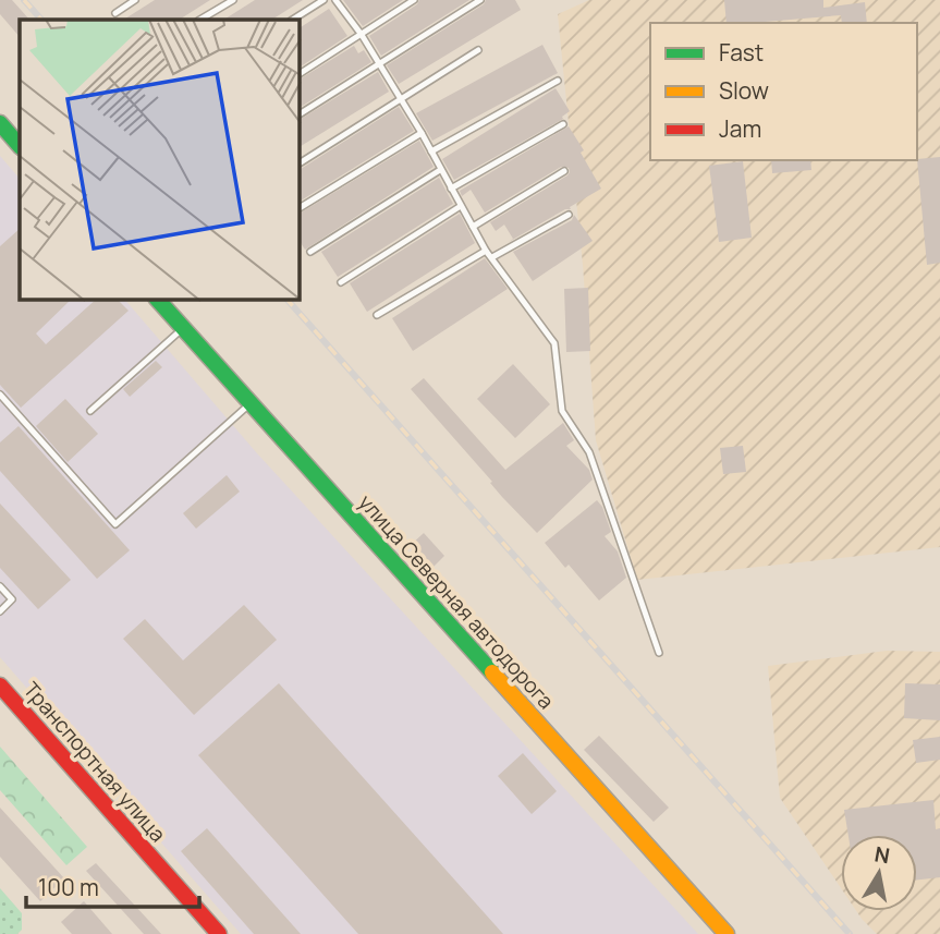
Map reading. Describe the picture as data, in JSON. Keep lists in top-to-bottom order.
{
  "streets": {
    "main road": ["улица Северная автодорога", "Транспортная улица"]
  },
  "legend": ["Fast", "Slow", "Jam"],
  "scale_bar": "100 m",
  "north": "top"
}
